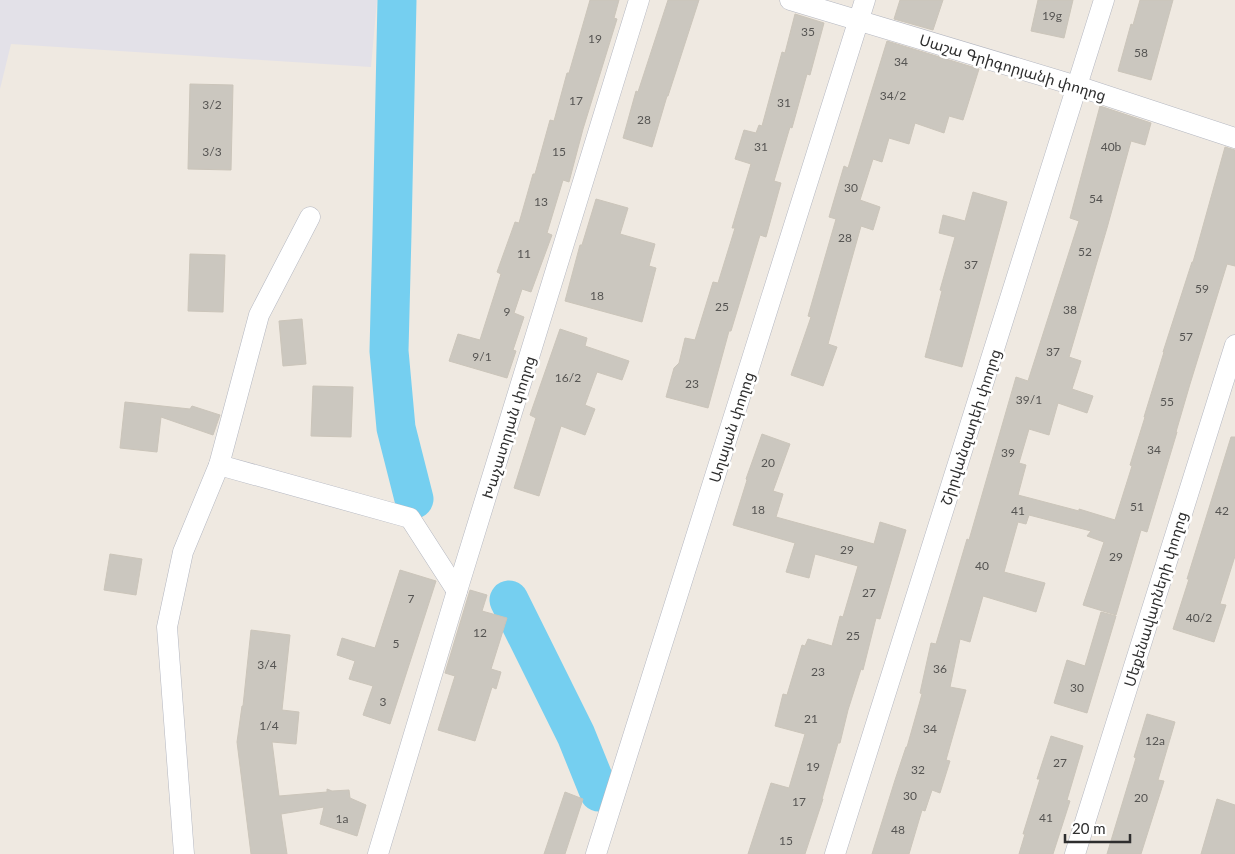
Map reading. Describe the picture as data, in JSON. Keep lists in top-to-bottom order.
{
  "streets": {
    "street": [
      "Սաշա Գրիգորյանի փողոց",
      "Խաչատրյան փողոց",
      "Աղայան փողոց",
      "Շիրվանզադեի փողոց",
      "Մեքենավարների փողոց"
    ]
  },
  "crossings": [
    ["Սաշա Գրիգորյանի փողոց", "Աղայան փողոց"],
    ["Սաշա Գրիգորյանի փողոց", "Շիրվանզադեի փողոց"]
  ],
  "house_numbers": [
    "19g",
    "35",
    "19",
    "58",
    "34",
    "34/2",
    "17",
    "31",
    "3/2",
    "28",
    "31",
    "40b",
    "3/3",
    "15",
    "30",
    "54",
    "13",
    "28",
    "52",
    "11",
    "37",
    "59",
    "18",
    "25",
    "38",
    "9",
    "57",
    "37",
    "9/1",
    "16/2",
    "23",
    "39/1",
    "55",
    "34",
    "39",
    "20",
    "51",
    "18",
    "41",
    "42",
    "29",
    "29",
    "40",
    "27",
    "7",
    "40/2",
    "12",
    "25",
    "5",
    "3/4",
    "36",
    "23",
    "30",
    "3",
    "21",
    "1/4",
    "34",
    "12а",
    "27",
    "19",
    "32",
    "30",
    "20",
    "17",
    "41",
    "1a",
    "48",
    "15"
  ],
  "scale_bar": "20 m"
}
